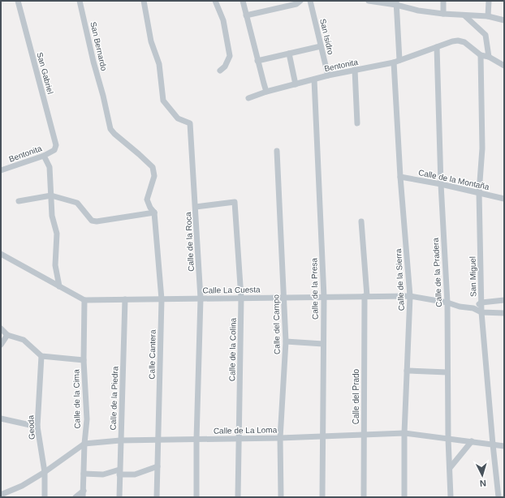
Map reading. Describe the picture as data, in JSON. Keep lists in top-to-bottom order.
{
  "streets": {
    "street": [
      "San Isidro",
      "San Bernardo",
      "Bentonita",
      "San Gabriel",
      "Calle de la Montaña",
      "Calle de la Roca",
      "Calle de la Pradera",
      "San Miguel",
      "Calle de la Sierra",
      "Calle de la Presa",
      "Calle La Cuesta",
      "Calle del Campo",
      "Calle de la Colina",
      "Calle Cantera",
      "Calle del Prado",
      "Calle de la Piedra",
      "Calle de la Cima",
      "Geoda",
      "Calle de La Loma"
    ]
  },
  "crossings": [
    ["San Isidro", "Bentonita"],
    ["San Bernardo", "Calle Cantera"],
    ["Bentonita", "San Gabriel"],
    ["Bentonita", "Calle de la Pradera"],
    ["Bentonita", "San Miguel"],
    ["Bentonita", "Calle de la Sierra"],
    ["Bentonita", "Calle de la Presa"],
    ["Calle de la Montaña", "Calle de la Pradera"],
    ["Calle de la Montaña", "San Miguel"],
    ["Calle de la Montaña", "Calle de la Sierra"],
    ["Calle de la Roca", "Calle La Cuesta"],
    ["Calle de la Roca", "Calle de la Colina"],
    ["Calle de la Roca", "Calle de La Loma"],
    ["Calle de la Pradera", "Calle La Cuesta"],
    ["Calle de la Pradera", "Calle de La Loma"],
    ["San Miguel", "Calle La Cuesta"],
    ["San Miguel", "Calle de La Loma"],
    ["Calle de la Sierra", "Calle La Cuesta"],
    ["Calle de la Sierra", "Calle de La Loma"],
    ["Calle de la Presa", "Calle La Cuesta"],
    ["Calle de la Presa", "Calle de La Loma"],
    ["Calle La Cuesta", "Calle del Campo"],
    ["Calle La Cuesta", "Calle de la Colina"],
    ["Calle La Cuesta", "Calle Cantera"],
    ["Calle La Cuesta", "Calle del Prado"],
    ["Calle La Cuesta", "Calle de la Piedra"],
    ["Calle La Cuesta", "Calle de la Cima"],
    ["Calle del Campo", "Calle de La Loma"],
    ["Calle de la Colina", "Calle de La Loma"],
    ["Calle Cantera", "Calle de La Loma"],
    ["Calle del Prado", "Calle de La Loma"],
    ["Calle de la Piedra", "Calle de La Loma"],
    ["Calle de la Cima", "Calle de La Loma"]
  ],
  "north": "bottom"
}
